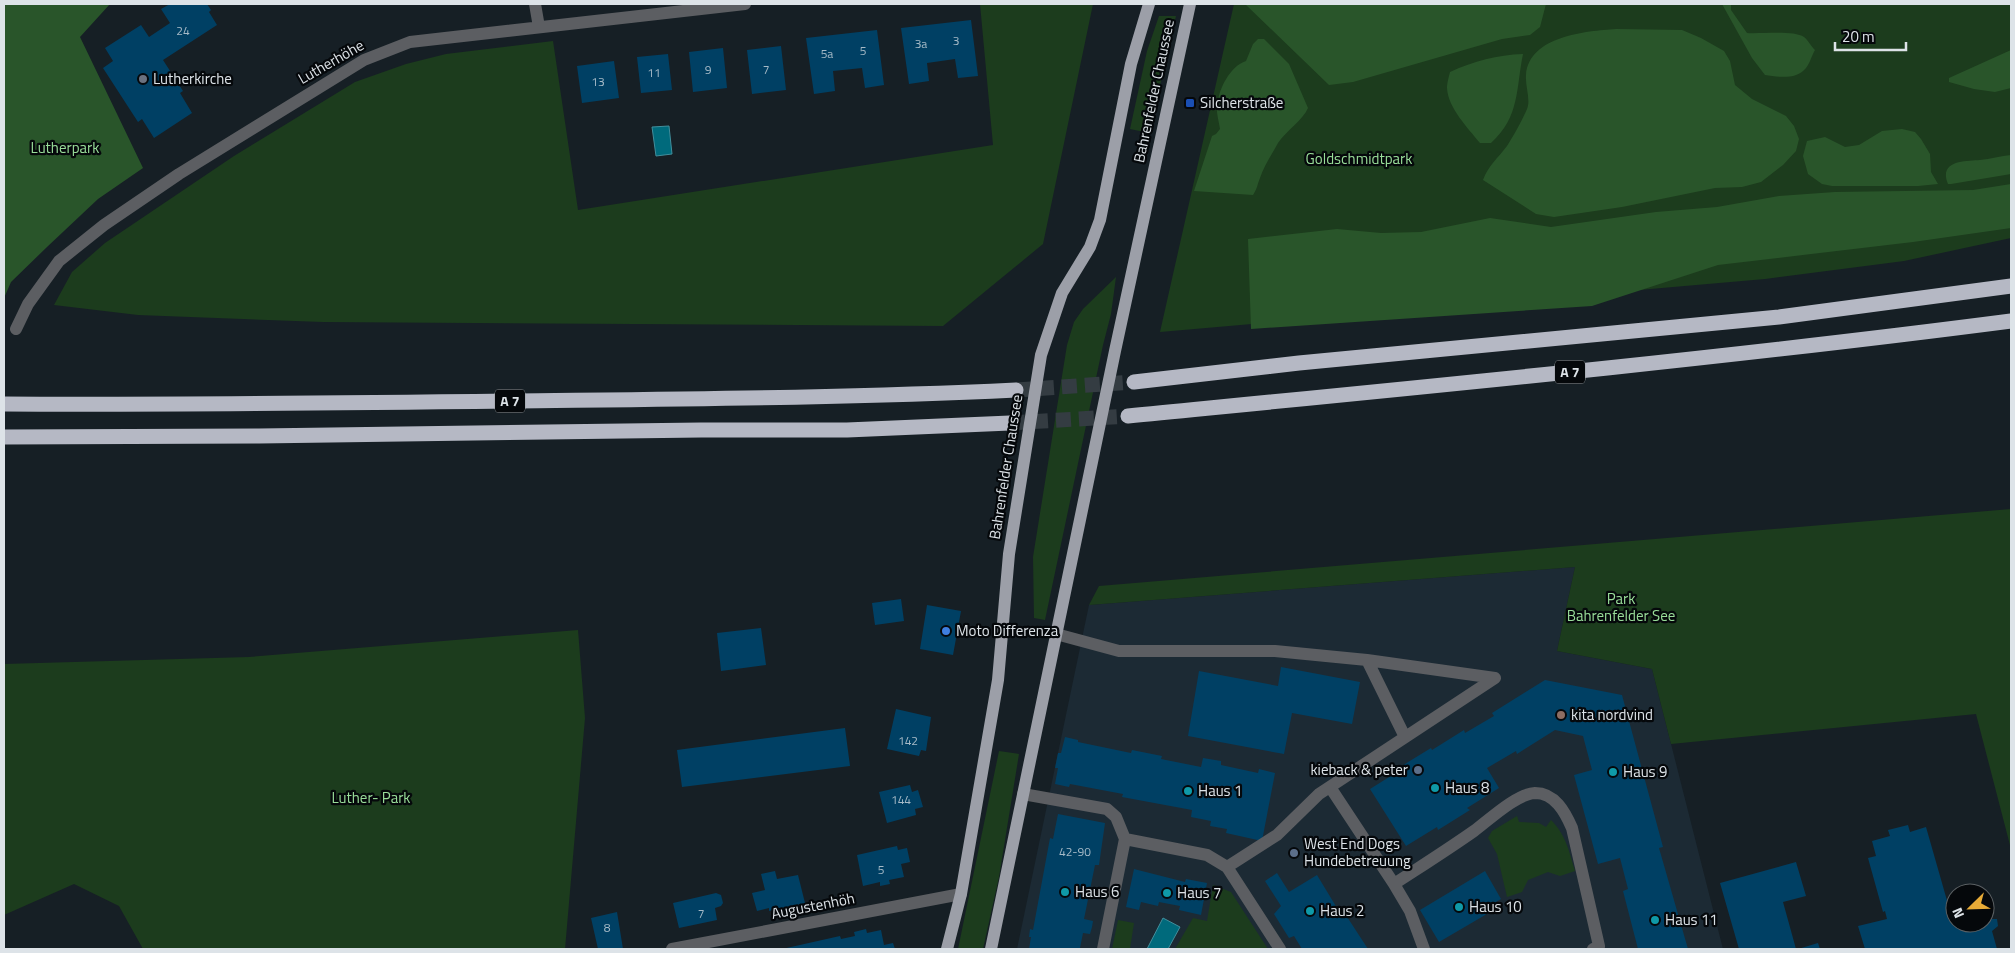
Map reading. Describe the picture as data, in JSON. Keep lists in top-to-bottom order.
{
  "streets": {
    "highway": ["A 7"],
    "main road": ["Bahrenfelder Chaussee"],
    "street": ["Lutherhöhe", "Augustenhöh"]
  },
  "crossings": [
    ["Bahrenfelder Chaussee", "Augustenhöh"]
  ],
  "parks": [
    "Lutherpark",
    "Goldschmidtpark",
    "Park Bahrenfelder See",
    "Luther- Park"
  ],
  "places": {
    "other": [
      "Lutherkirche",
      "Moto Differenza",
      "kita nordvind",
      "kieback & peter",
      "Haus 9",
      "Haus 8",
      "Haus 1",
      "West End Dogs Hundebetreuung",
      "Haus 6",
      "Haus 7",
      "Haus 10",
      "Haus 2",
      "Haus 11"
    ],
    "transit": ["Silcherstraße"]
  },
  "house_numbers": [
    "24",
    "3",
    "3a",
    "5",
    "5a",
    "9",
    "7",
    "11",
    "13",
    "142",
    "144",
    "42-90",
    "5",
    "7",
    "8"
  ],
  "scale_bar": "20 m",
  "north": "bottom left"
}
